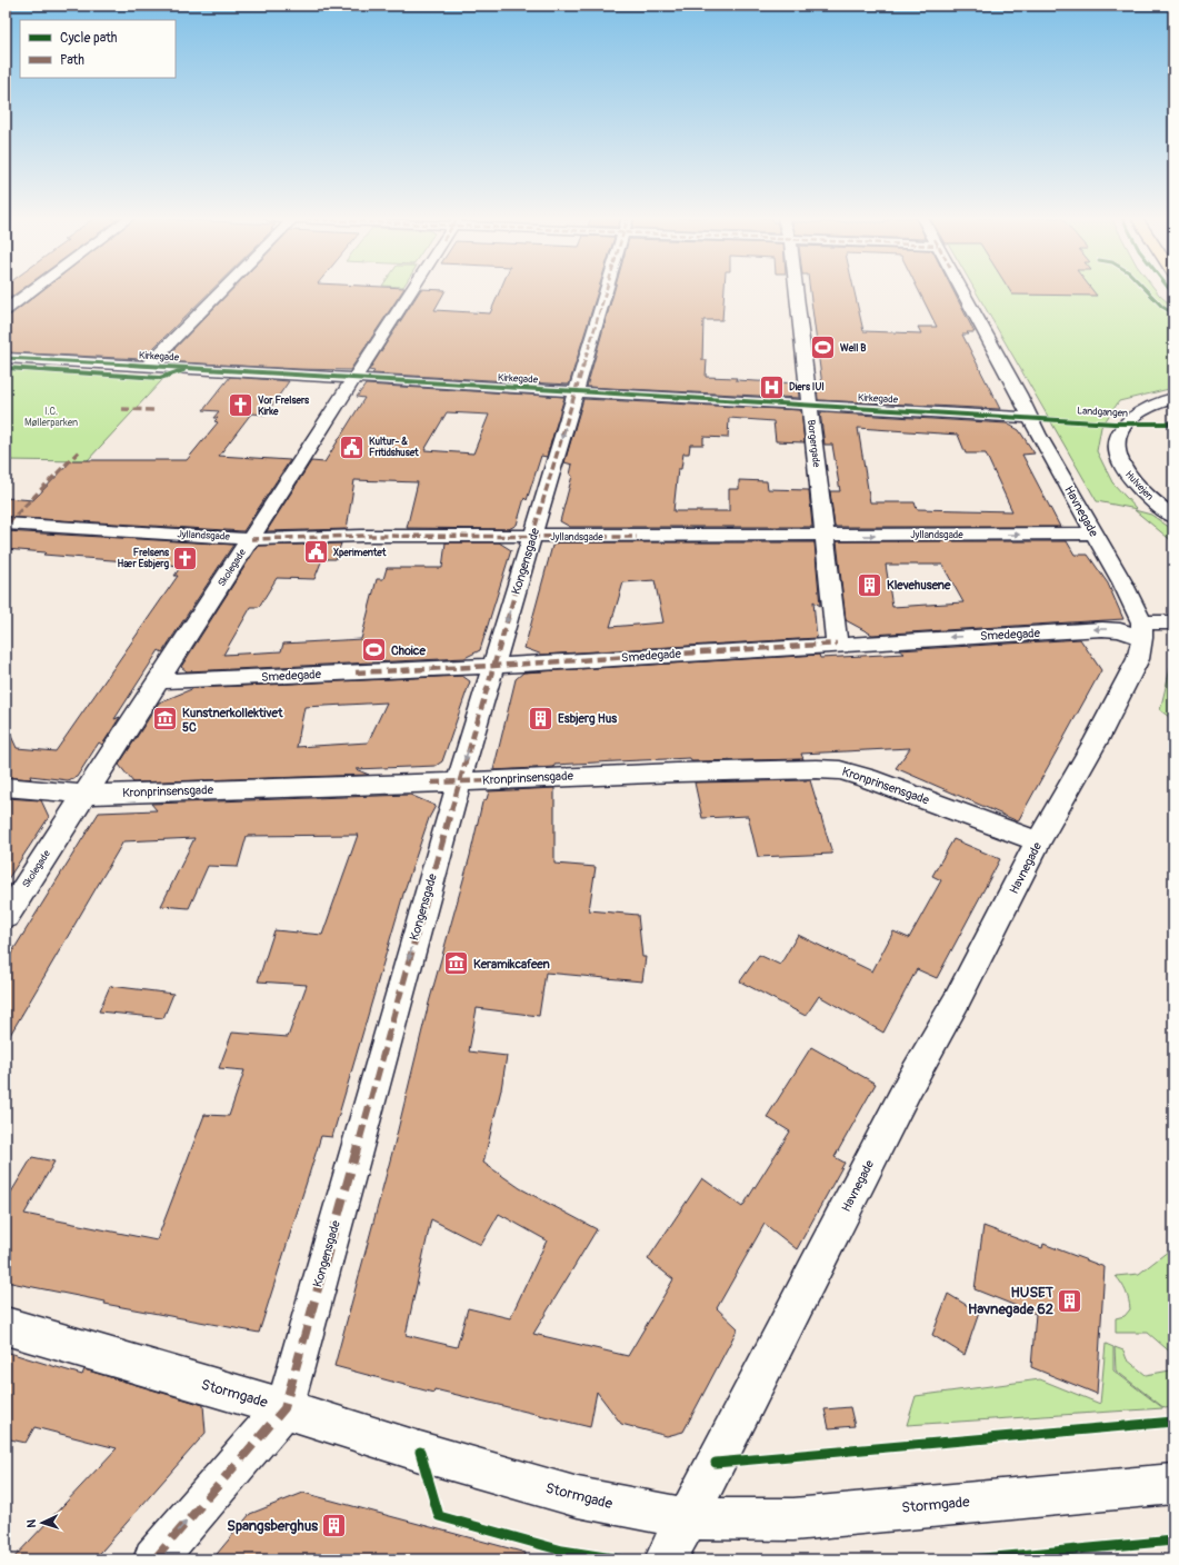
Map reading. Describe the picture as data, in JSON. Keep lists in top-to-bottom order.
{
  "streets": {
    "street": [
      "Kirkegade",
      "Borgergade",
      "Hulvejen",
      "Havnegade",
      "Jyllandsgade",
      "Kongensgade",
      "Skolegade",
      "Smedegade",
      "Kronprinsensgade",
      "Stormgade"
    ],
    "cycle path": ["Landgangen"]
  },
  "crossings": [
    ["Kirkegade", "Borgergade"],
    ["Kirkegade", "Havnegade"],
    ["Kirkegade", "Kongensgade"],
    ["Kirkegade", "Skolegade"],
    ["Borgergade", "Jyllandsgade"],
    ["Borgergade", "Smedegade"],
    ["Havnegade", "Jyllandsgade"],
    ["Havnegade", "Smedegade"],
    ["Havnegade", "Kronprinsensgade"],
    ["Havnegade", "Stormgade"],
    ["Jyllandsgade", "Kongensgade"],
    ["Jyllandsgade", "Skolegade"],
    ["Kongensgade", "Smedegade"],
    ["Kongensgade", "Kronprinsensgade"],
    ["Kongensgade", "Stormgade"],
    ["Skolegade", "Smedegade"],
    ["Skolegade", "Kronprinsensgade"]
  ],
  "parks": ["I.C. Møllerparken"],
  "places": {
    "sports": ["Well B", "Choice"],
    "hospital": ["Diers IUI"],
    "church": ["Vor Frelsers Kirke", "Frelsens Hær Esbjerg"],
    "public building": ["Kultur- & Fritidshuset", "Xperimentet"],
    "building": [
      "Klevehusene",
      "Esbjerg Hus",
      "HUSET Havnegade 62",
      "Spangsberghus"
    ],
    "museum": ["Kunstnerkollektivet 5C", "Keramikcafeen"]
  },
  "legend": ["Cycle path", "Path"],
  "north": "left"
}
